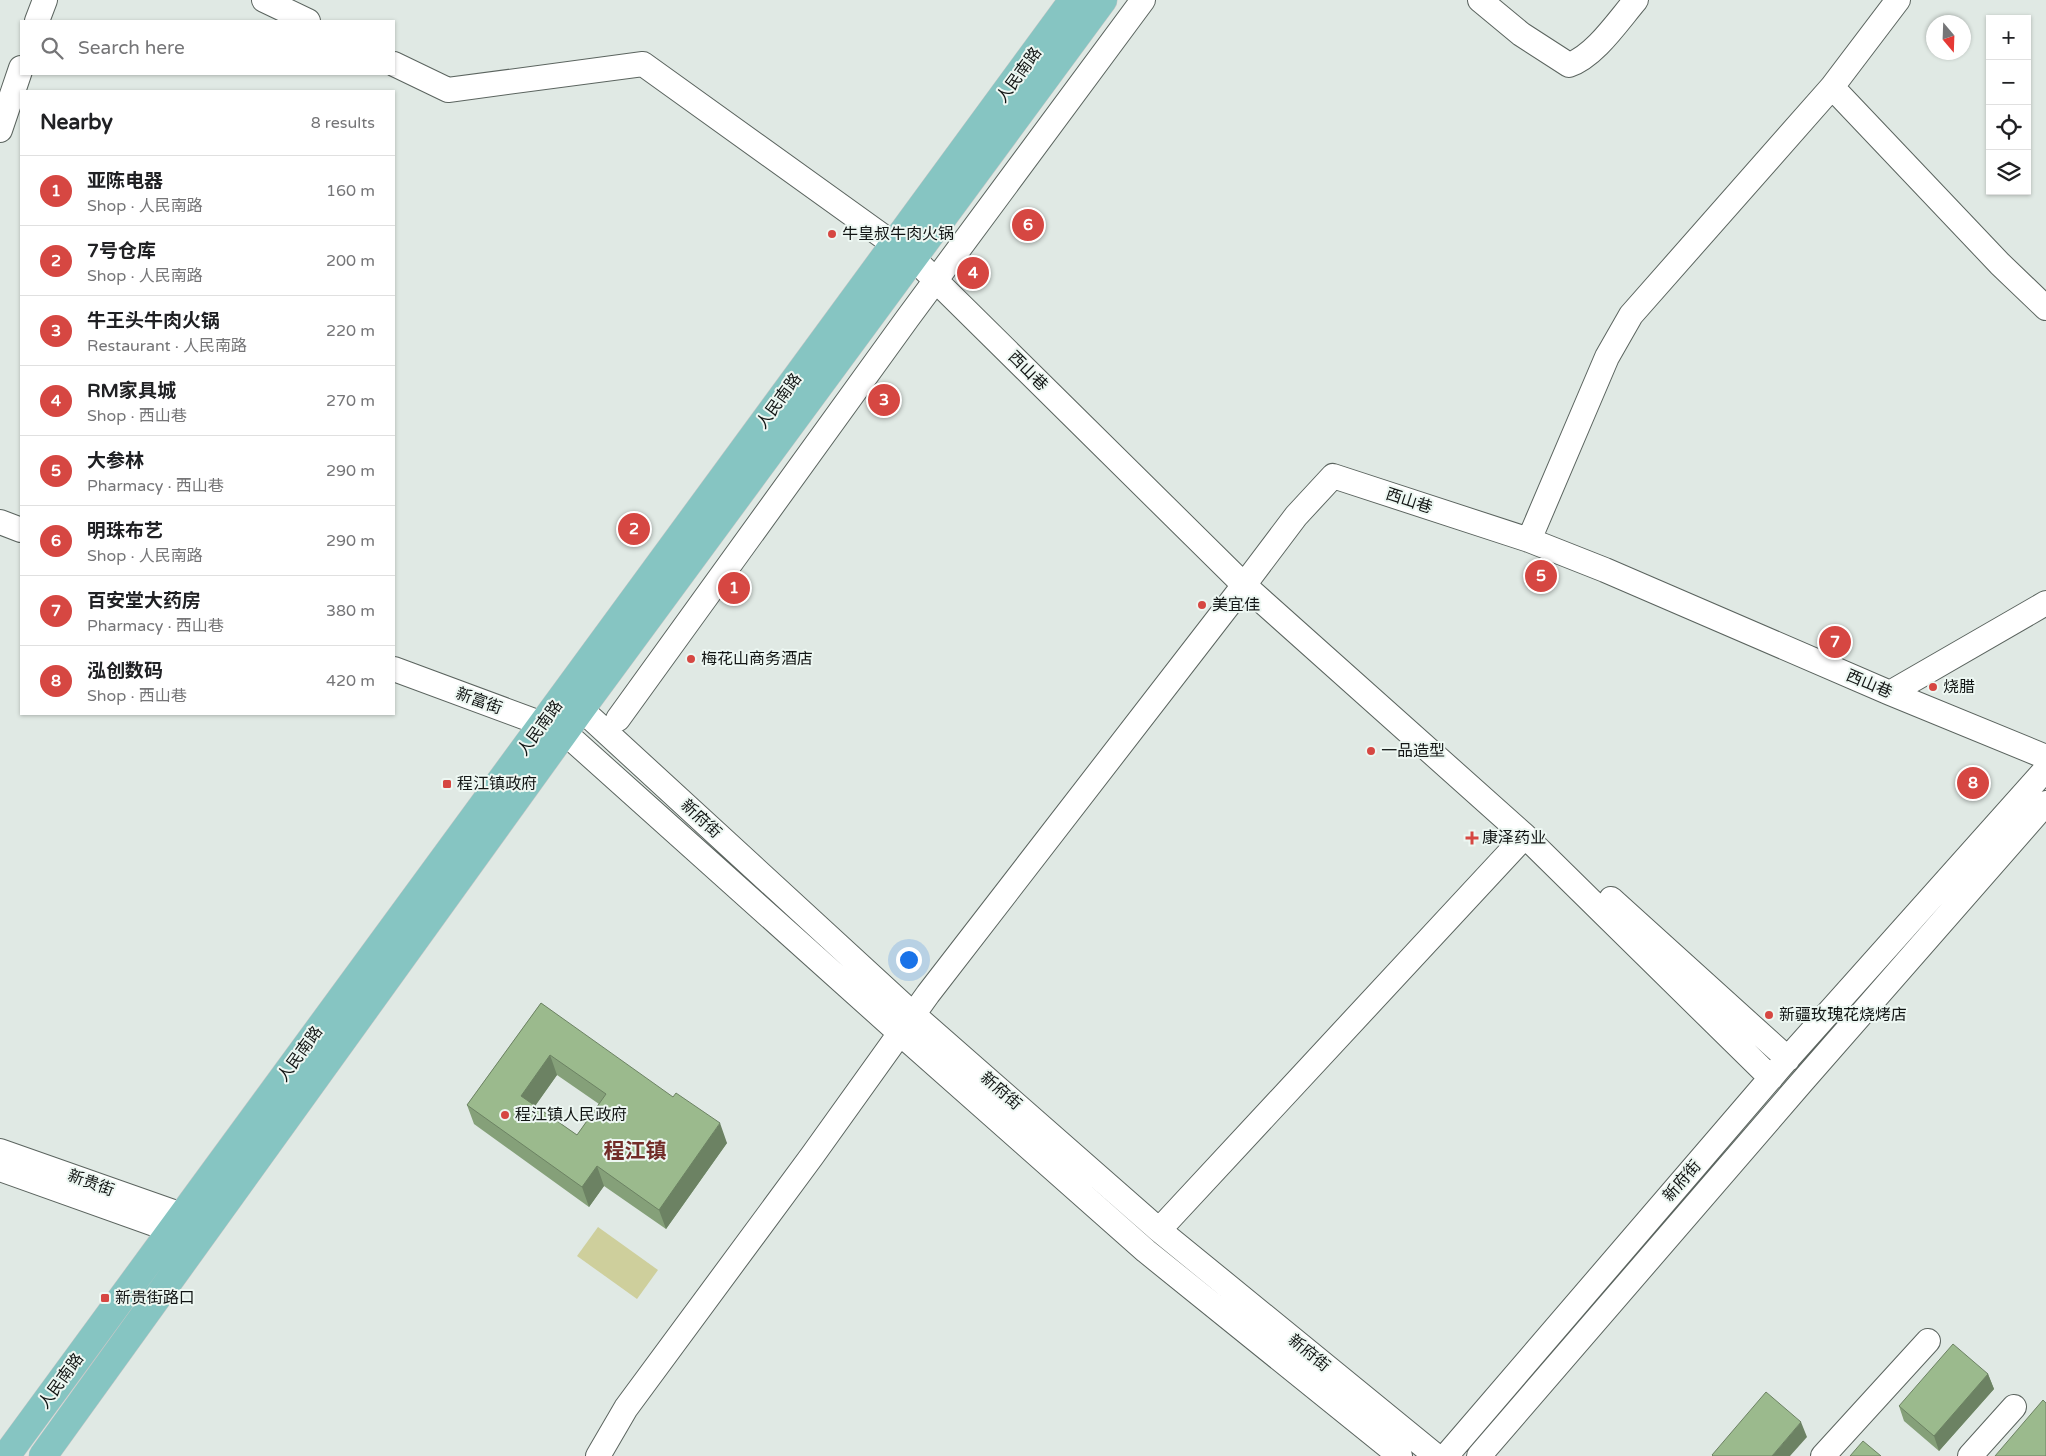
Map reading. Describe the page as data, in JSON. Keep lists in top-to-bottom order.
{
  "streets": {
    "main road": ["人民南路"],
    "street": [
      "西山巷",
      "新富街",
      "新府街",
      "新贵街"
    ]
  },
  "crossings": [
    ["人民南路", "西山巷"],
    ["人民南路", "新富街"],
    ["人民南路", "新府街"],
    ["人民南路", "新贵街"],
    ["新富街", "新府街"]
  ],
  "districts": ["程江镇"],
  "places": {
    "other": [
      "牛皇叔牛肉火锅",
      "美宜佳",
      "梅花山商务酒店",
      "烧腊",
      "一品造型",
      "新疆玫瑰花烧烤店",
      "程江镇人民政府"
    ],
    "transit": ["程江镇政府", "新贵街路口"],
    "health": ["康泽药业"]
  },
  "north": "bottom",
  "page": {
    "map_buttons": ["+", "−"],
    "search": "Search here",
    "heading": ["Nearby", "8 results"],
    "list": [
      {
        "mark": "1",
        "name": "亚陈电器",
        "note": "Shop · 人民南路",
        "value": "160 m"
      },
      {
        "mark": "2",
        "name": "7号仓库",
        "note": "Shop · 人民南路",
        "value": "200 m"
      },
      {
        "mark": "3",
        "name": "牛王头牛肉火锅",
        "note": "Restaurant · 人民南路",
        "value": "220 m"
      },
      {
        "mark": "4",
        "name": "RM家具城",
        "note": "Shop · 西山巷",
        "value": "270 m"
      },
      {
        "mark": "5",
        "name": "大参林",
        "note": "Pharmacy · 西山巷",
        "value": "290 m"
      },
      {
        "mark": "6",
        "name": "明珠布艺",
        "note": "Shop · 人民南路",
        "value": "290 m"
      },
      {
        "mark": "7",
        "name": "百安堂大药房",
        "note": "Pharmacy · 西山巷",
        "value": "380 m"
      },
      {
        "mark": "8",
        "name": "泓创数码",
        "note": "Shop · 西山巷",
        "value": "420 m"
      }
    ],
    "pins": [
      "6",
      "4",
      "3",
      "2",
      "5",
      "1",
      "7",
      "8"
    ]
  }
}
